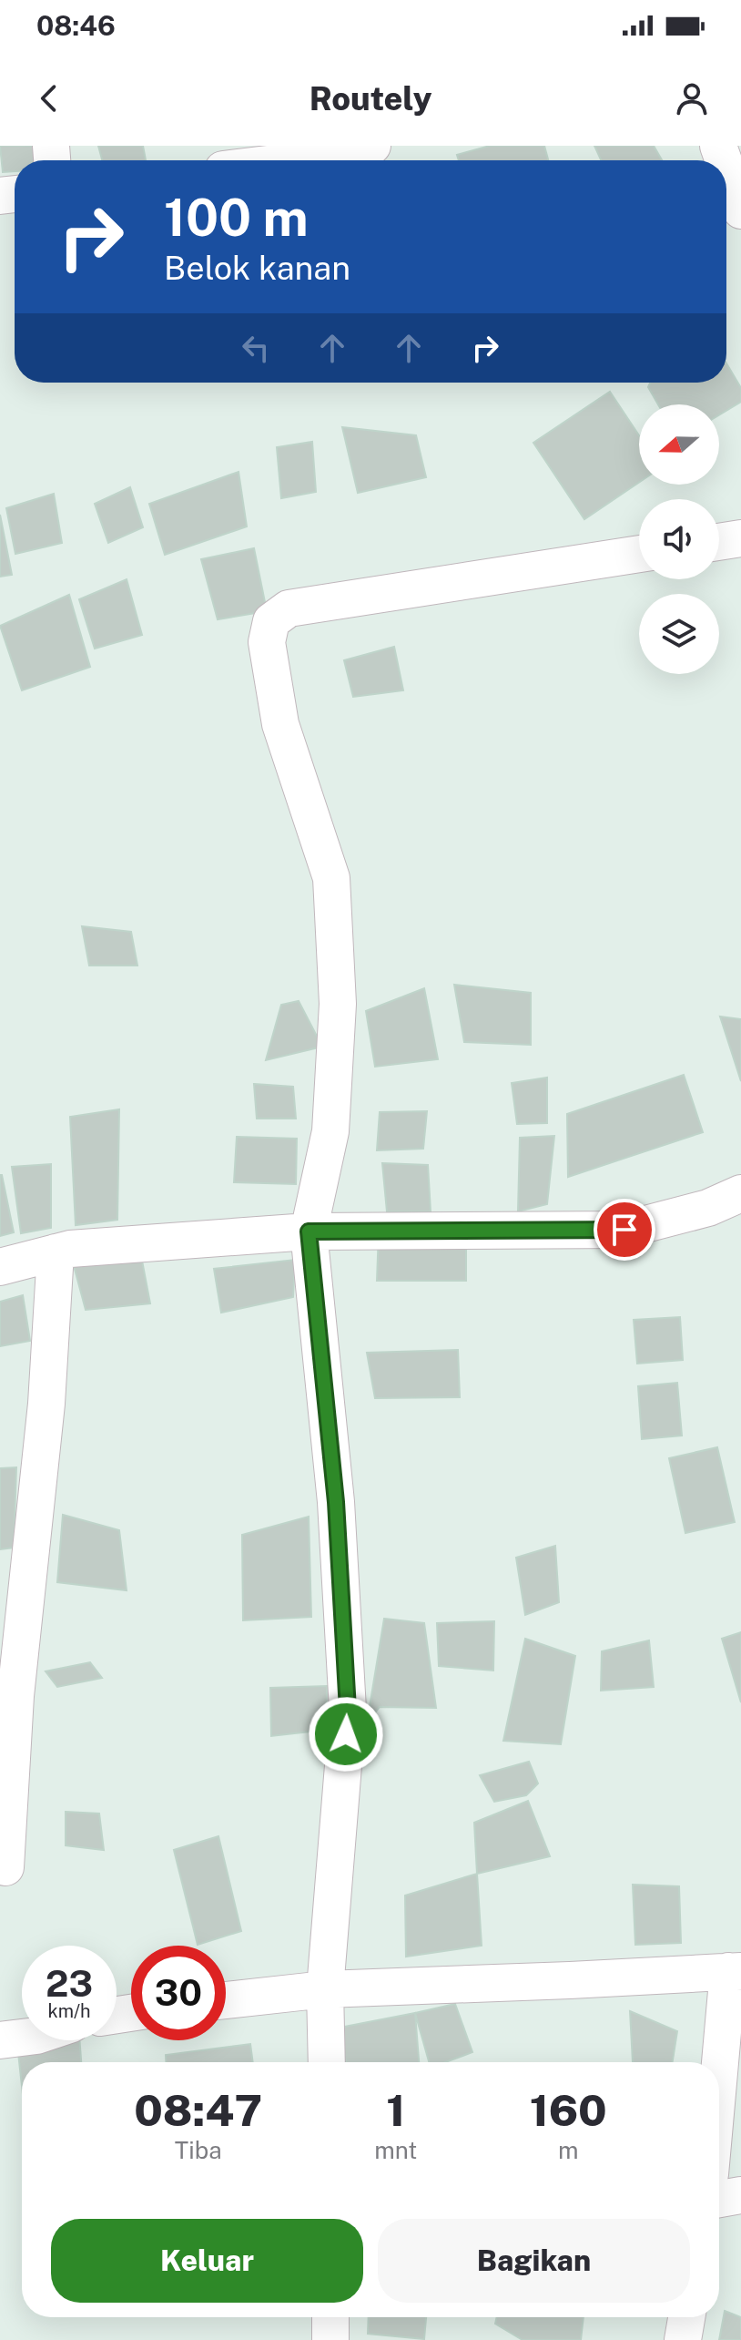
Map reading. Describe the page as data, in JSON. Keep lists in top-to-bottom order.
{
  "north": "left",
  "page": {
    "status": "08:46",
    "header": "Routely",
    "turn": ["100 m", "Belok kanan"],
    "speed": "23 km/h",
    "limit": "30",
    "eta": [
      "08:47",
      "Tiba",
      "1",
      "mnt",
      "160",
      "m"
    ],
    "buttons": ["Keluar", "Bagikan"]
  }
}
